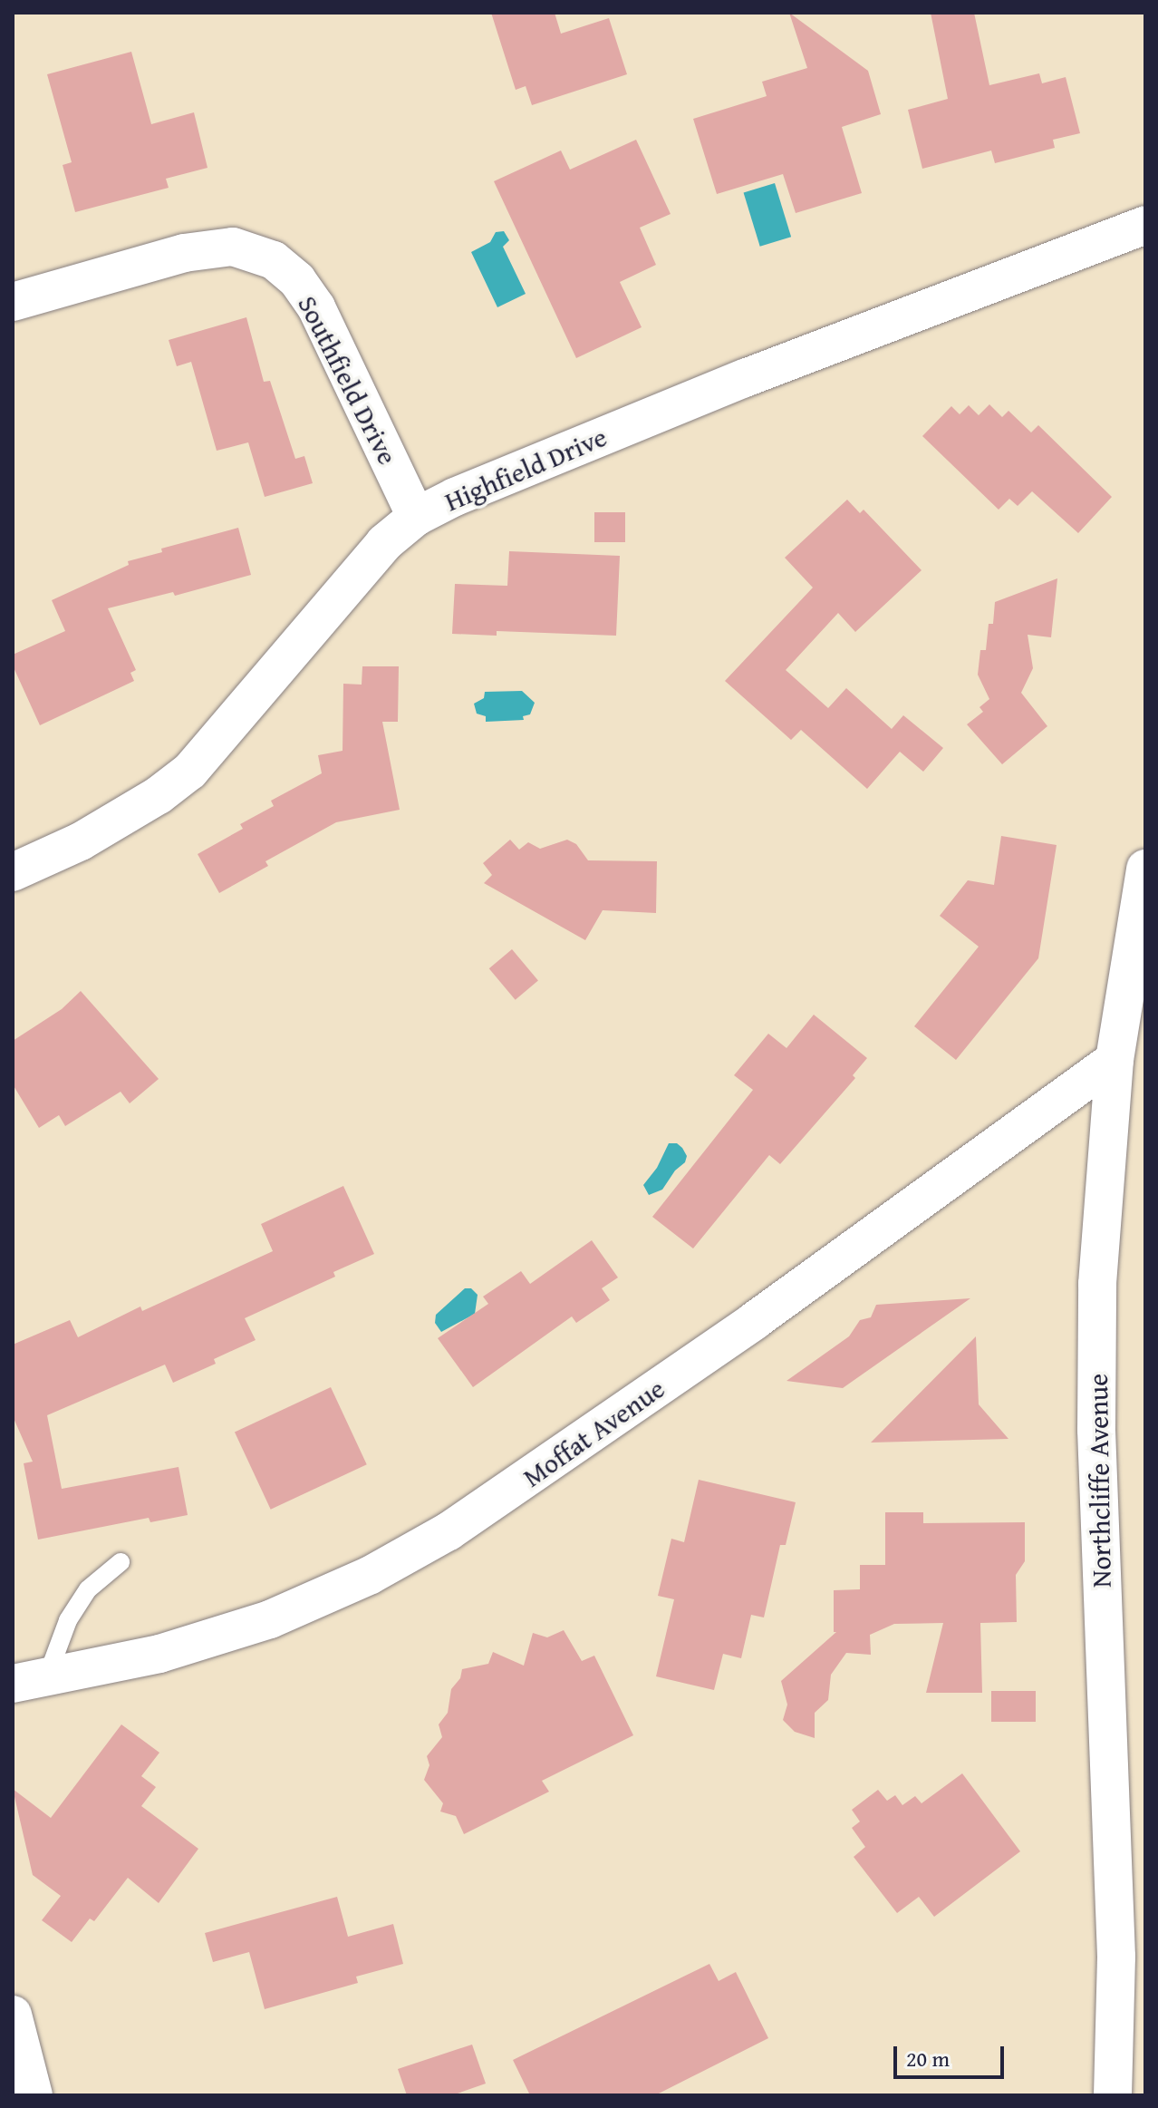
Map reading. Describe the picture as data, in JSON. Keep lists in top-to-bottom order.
{
  "streets": {
    "street": [
      "Southfield Drive",
      "Highfield Drive",
      "Moffat Avenue",
      "Northcliffe Avenue"
    ]
  },
  "crossings": [
    ["Southfield Drive", "Highfield Drive"],
    ["Moffat Avenue", "Northcliffe Avenue"]
  ],
  "scale_bar": "20 m"
}
